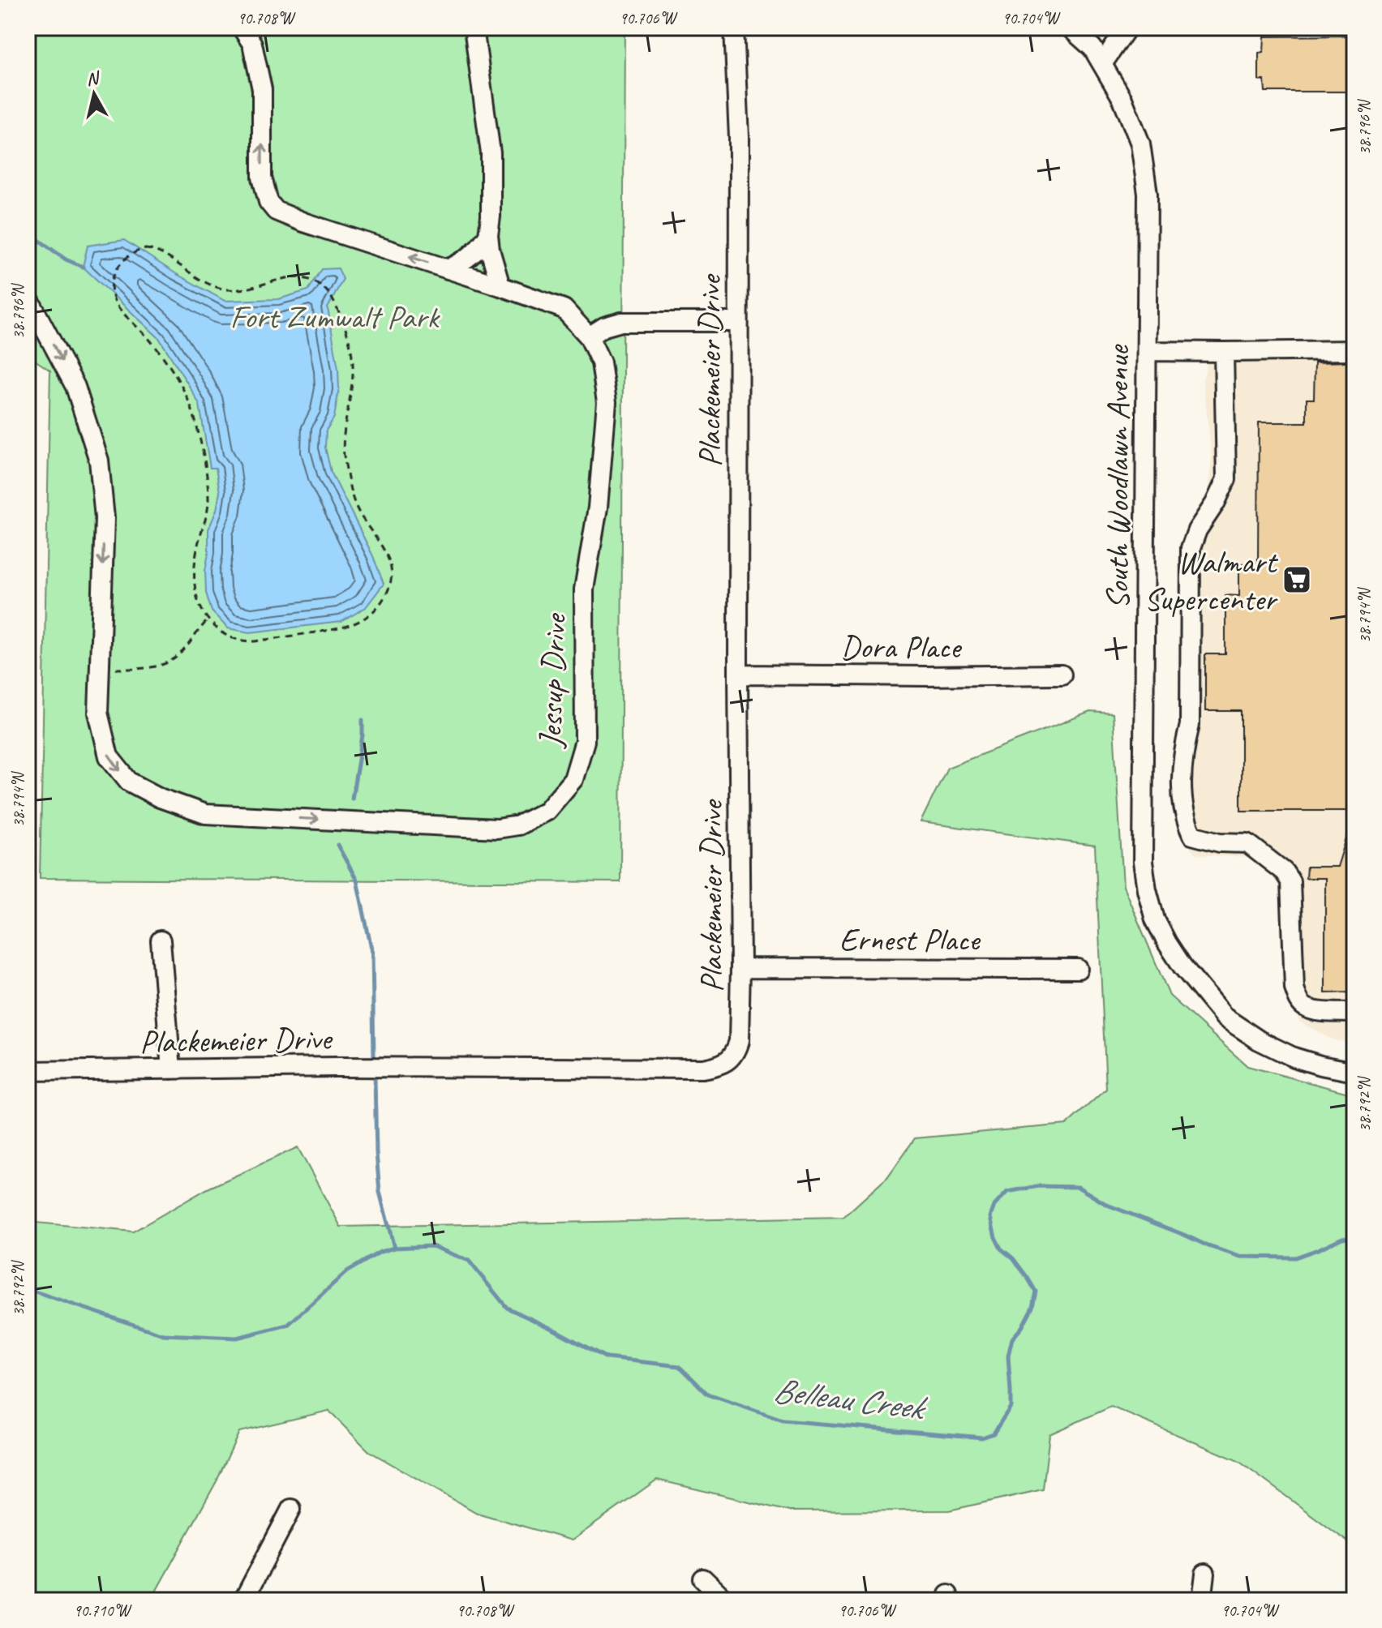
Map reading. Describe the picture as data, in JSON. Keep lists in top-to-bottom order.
{
  "streets": {
    "street": [
      "Plackemeier Drive",
      "South Woodlawn Avenue",
      "Dora Place",
      "Jessup Drive",
      "Ernest Place"
    ]
  },
  "crossings": [
    ["Plackemeier Drive", "Dora Place"],
    ["Plackemeier Drive", "Ernest Place"]
  ],
  "water": ["Belleau Creek"],
  "parks": ["Fort Zumwalt Park"],
  "places": {
    "supermarket": ["Walmart Supercenter"]
  },
  "north": "top",
  "coordinates": [
    "90.708°W",
    "90.706°W",
    "90.704°W",
    "38.796°N",
    "38.794°N",
    "38.792°N",
    "90.710°W"
  ]
}
